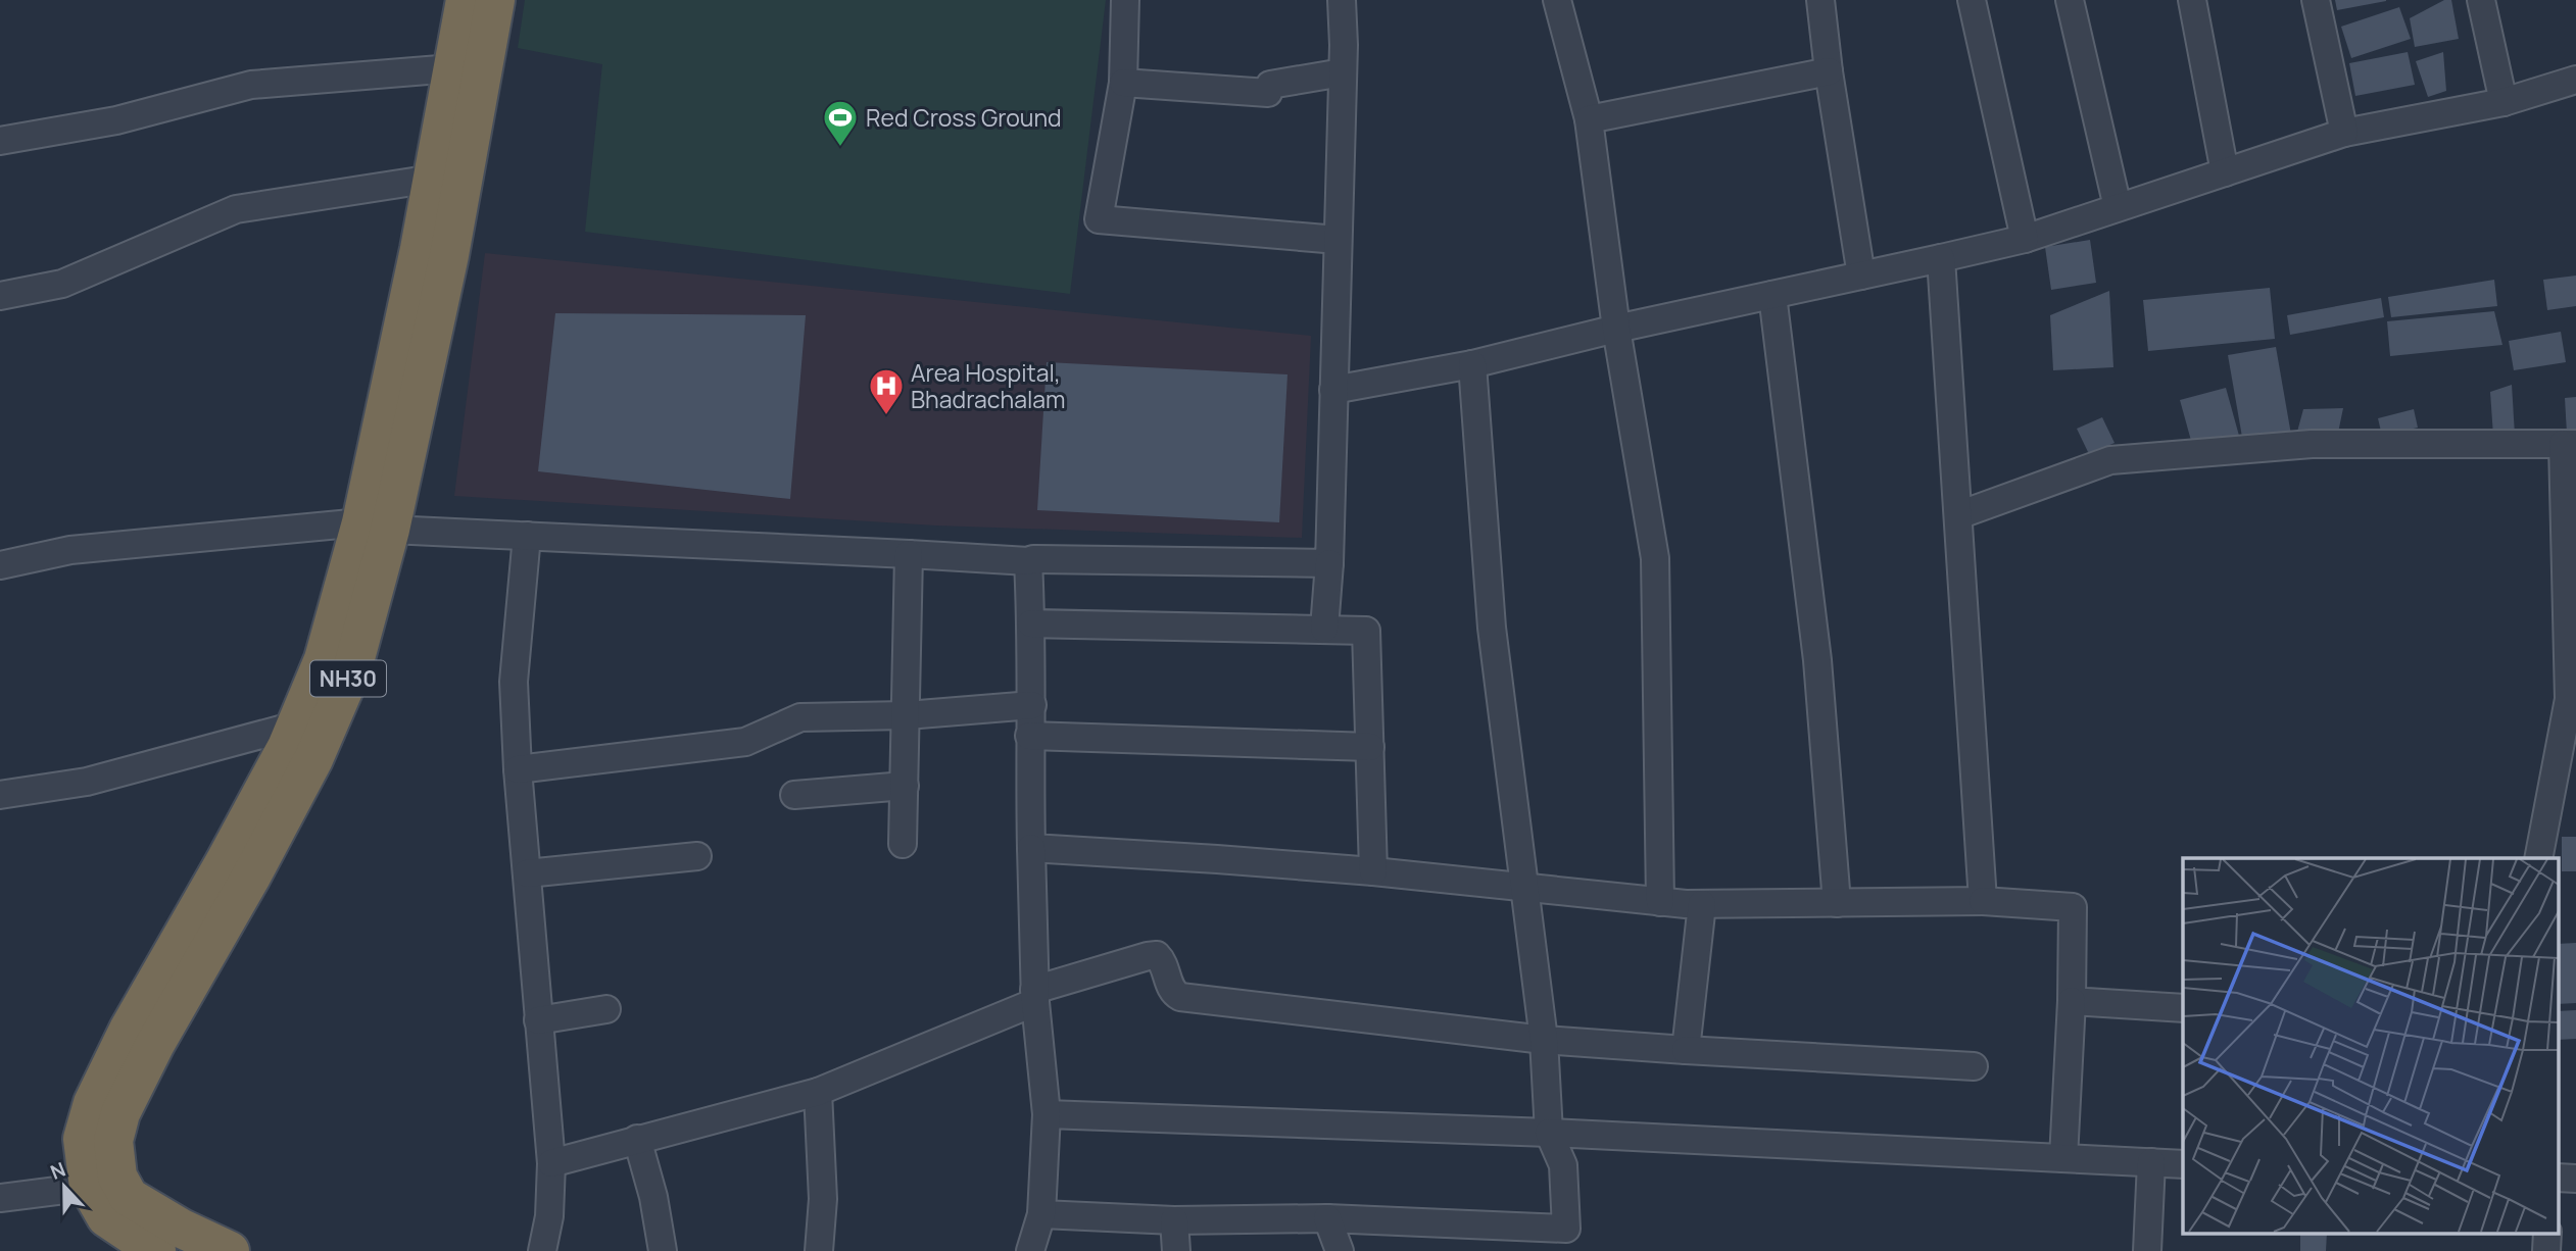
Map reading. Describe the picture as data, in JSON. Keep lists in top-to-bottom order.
{
  "streets": {
    "highway": ["NH30"]
  },
  "places": {
    "sports": ["Red Cross Ground"],
    "hospital": ["Area Hospital, Bhadrachalam"]
  },
  "north": "top"
}
